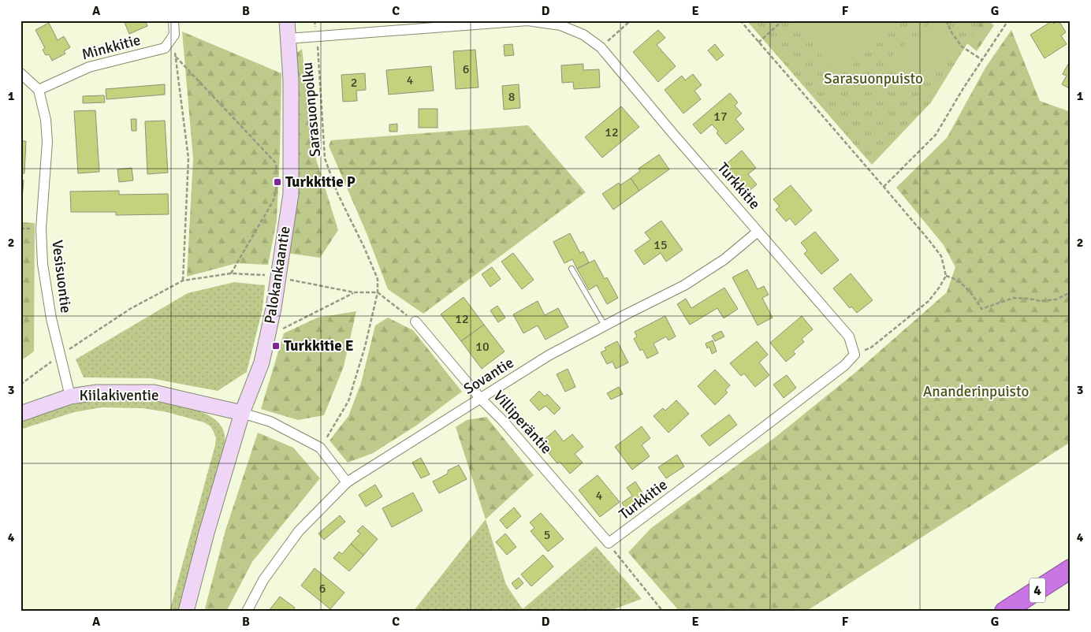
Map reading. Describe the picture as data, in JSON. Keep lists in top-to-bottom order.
{
  "streets": {
    "highway": ["4"],
    "main road": ["Palokankaantie", "Kiilakiventie"],
    "street": [
      "Minkkitie",
      "Turkkitie",
      "Vesisuontie",
      "Sovantie",
      "Villiperäntie"
    ],
    "path": ["Sarasuonpolku"]
  },
  "crossings": [
    ["Minkkitie", "Vesisuontie"],
    ["Sarasuonpolku", "Turkkitie"],
    ["Turkkitie", "Palokankaantie"],
    ["Turkkitie", "Sovantie"],
    ["Turkkitie", "Villiperäntie"],
    ["Palokankaantie", "Kiilakiventie"],
    ["Vesisuontie", "Kiilakiventie"],
    ["Sovantie", "Villiperäntie"]
  ],
  "parks": ["Sarasuonpuisto", "Ananderinpuisto"],
  "places": {
    "transit": ["Turkkitie P", "Turkkitie E"]
  },
  "house_numbers": [
    "6",
    "4",
    "2",
    "8",
    "17",
    "12",
    "15",
    "12",
    "10",
    "4",
    "5",
    "6"
  ],
  "grid": {
    "columns": [
      "A",
      "B",
      "C",
      "D",
      "E",
      "F",
      "G"
    ],
    "rows": [
      "1",
      "2",
      "3",
      "4"
    ]
  }
}
